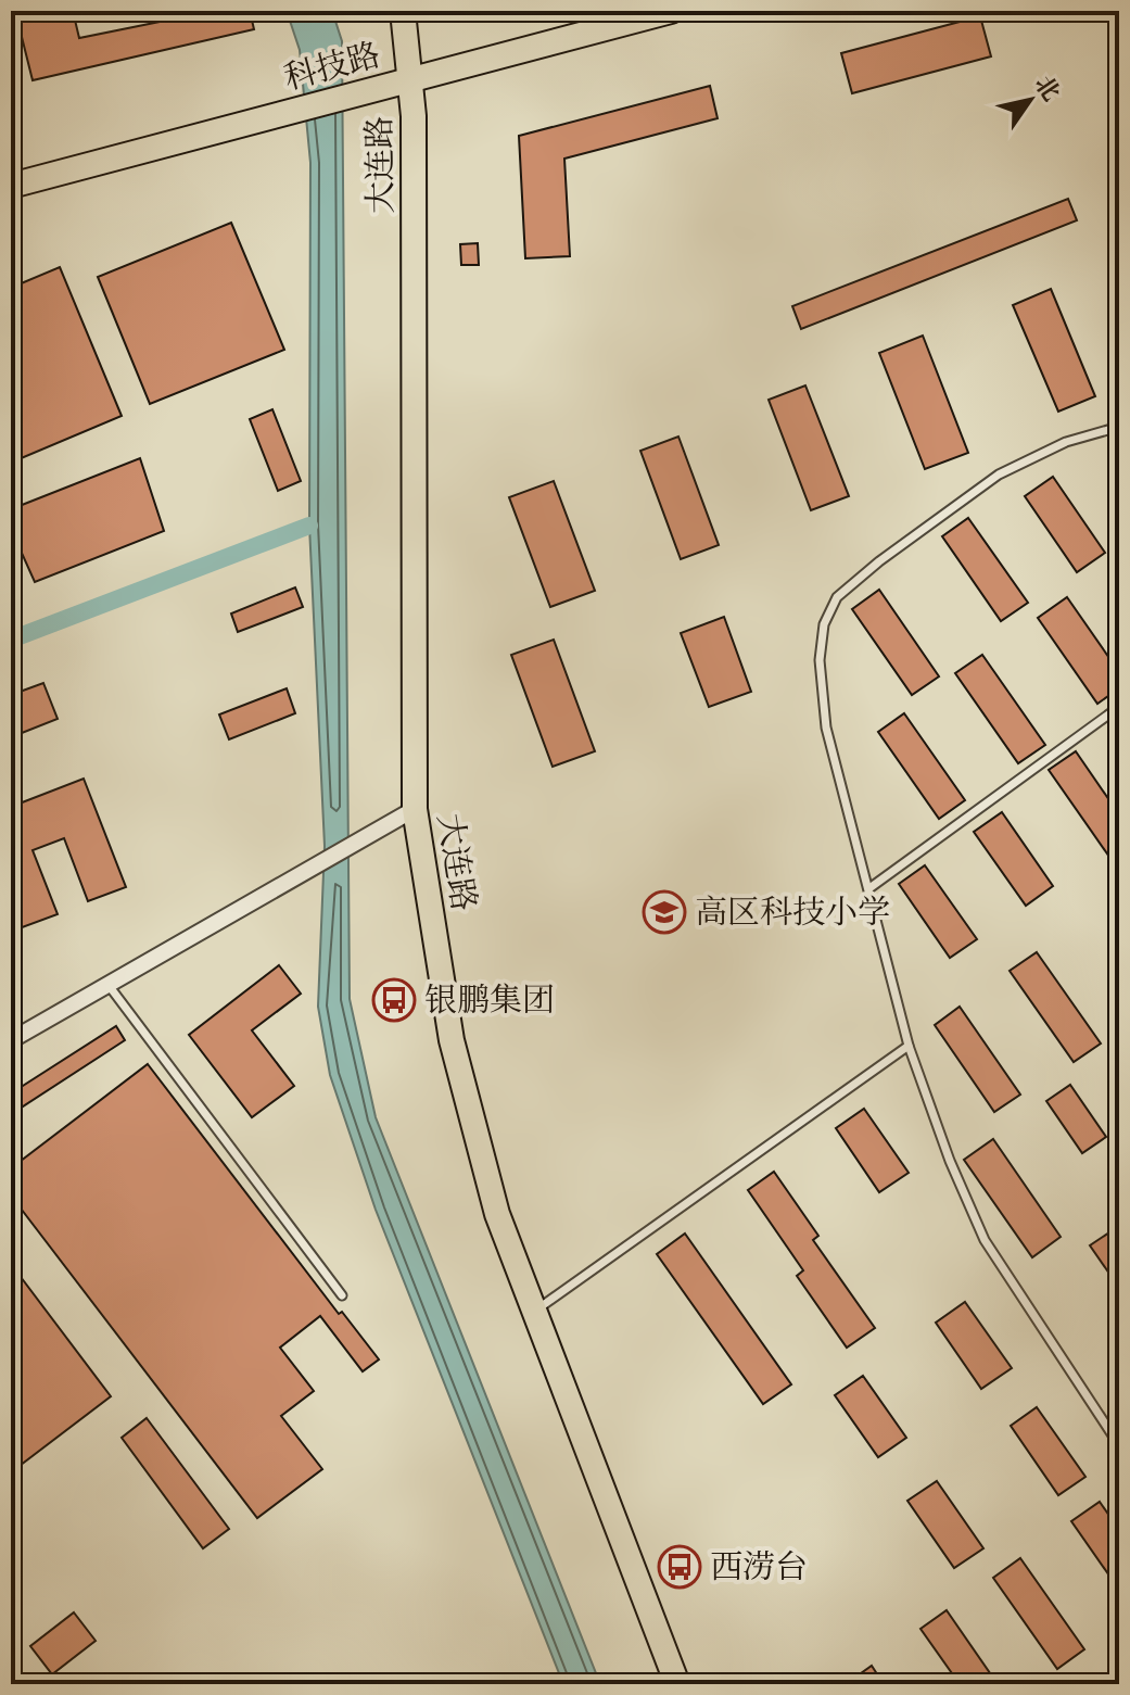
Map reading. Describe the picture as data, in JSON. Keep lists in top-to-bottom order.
{
  "streets": {
    "main road": ["科技路", "大连路"]
  },
  "crossings": [
    ["科技路", "大连路"]
  ],
  "places": {
    "school or university": ["高区科技小学"],
    "bus stop": ["银鹏集团", "西涝台"]
  },
  "north": "top right"
}
